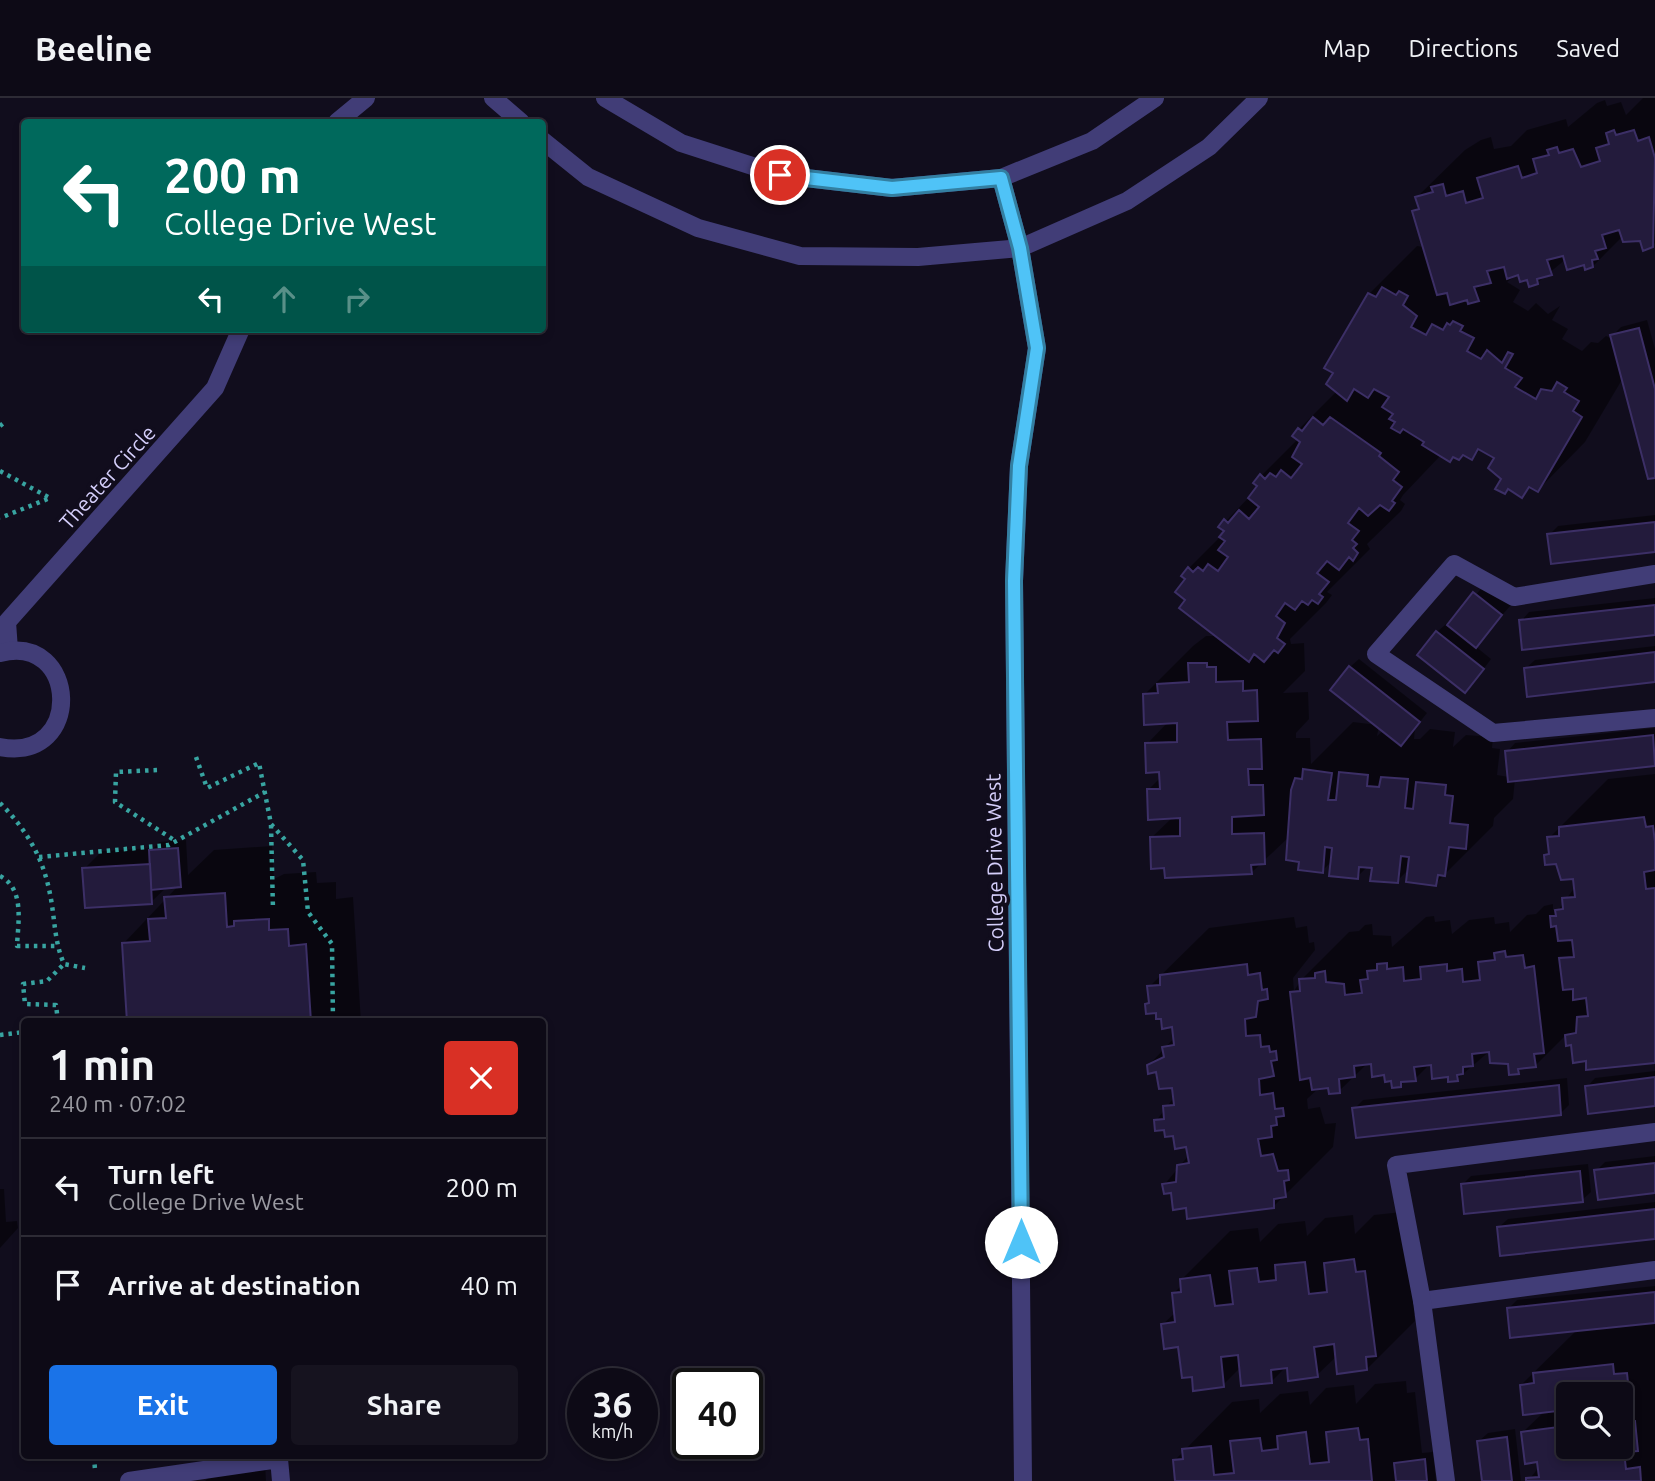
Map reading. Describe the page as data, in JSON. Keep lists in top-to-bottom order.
{
  "streets": {
    "street": ["Theater Circle", "College Drive West"]
  },
  "page": {
    "header": "Beeline",
    "nav": ["Map", "Directions", "Saved"],
    "turn": ["200 m", "College Drive West"],
    "heading": ["1 min", "240 m · 07:02"],
    "list": [
      {
        "name": "Turn left",
        "note": "College Drive West",
        "value": "200 m"
      },
      {
        "name": "Arrive at destination",
        "value": "40 m"
      }
    ],
    "buttons": ["Exit", "Share"],
    "speed": "36 km/h",
    "limit": "40"
  }
}
